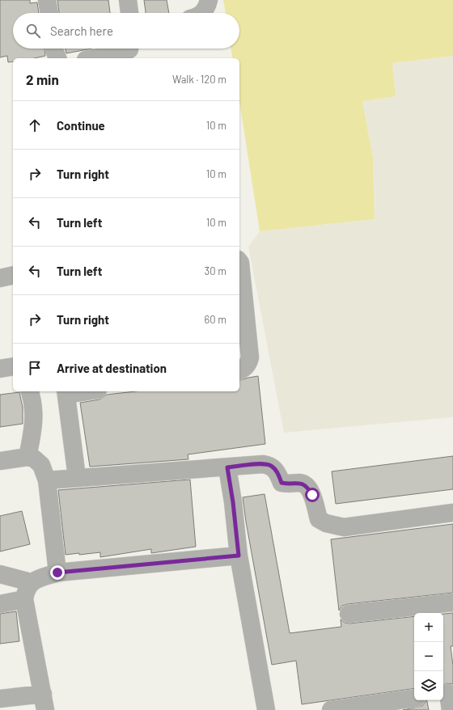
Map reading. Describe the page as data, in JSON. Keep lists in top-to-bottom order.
{
  "page": {
    "search": "Search here",
    "heading": ["2 min", "Walk · 120 m"],
    "list": [
      ["Continue", "10 m"],
      ["Turn right", "10 m"],
      ["Turn left", "10 m"],
      ["Turn left", "30 m"],
      ["Turn right", "60 m"],
      "Arrive at destination"
    ],
    "map_buttons": ["+", "−"]
  }
}
